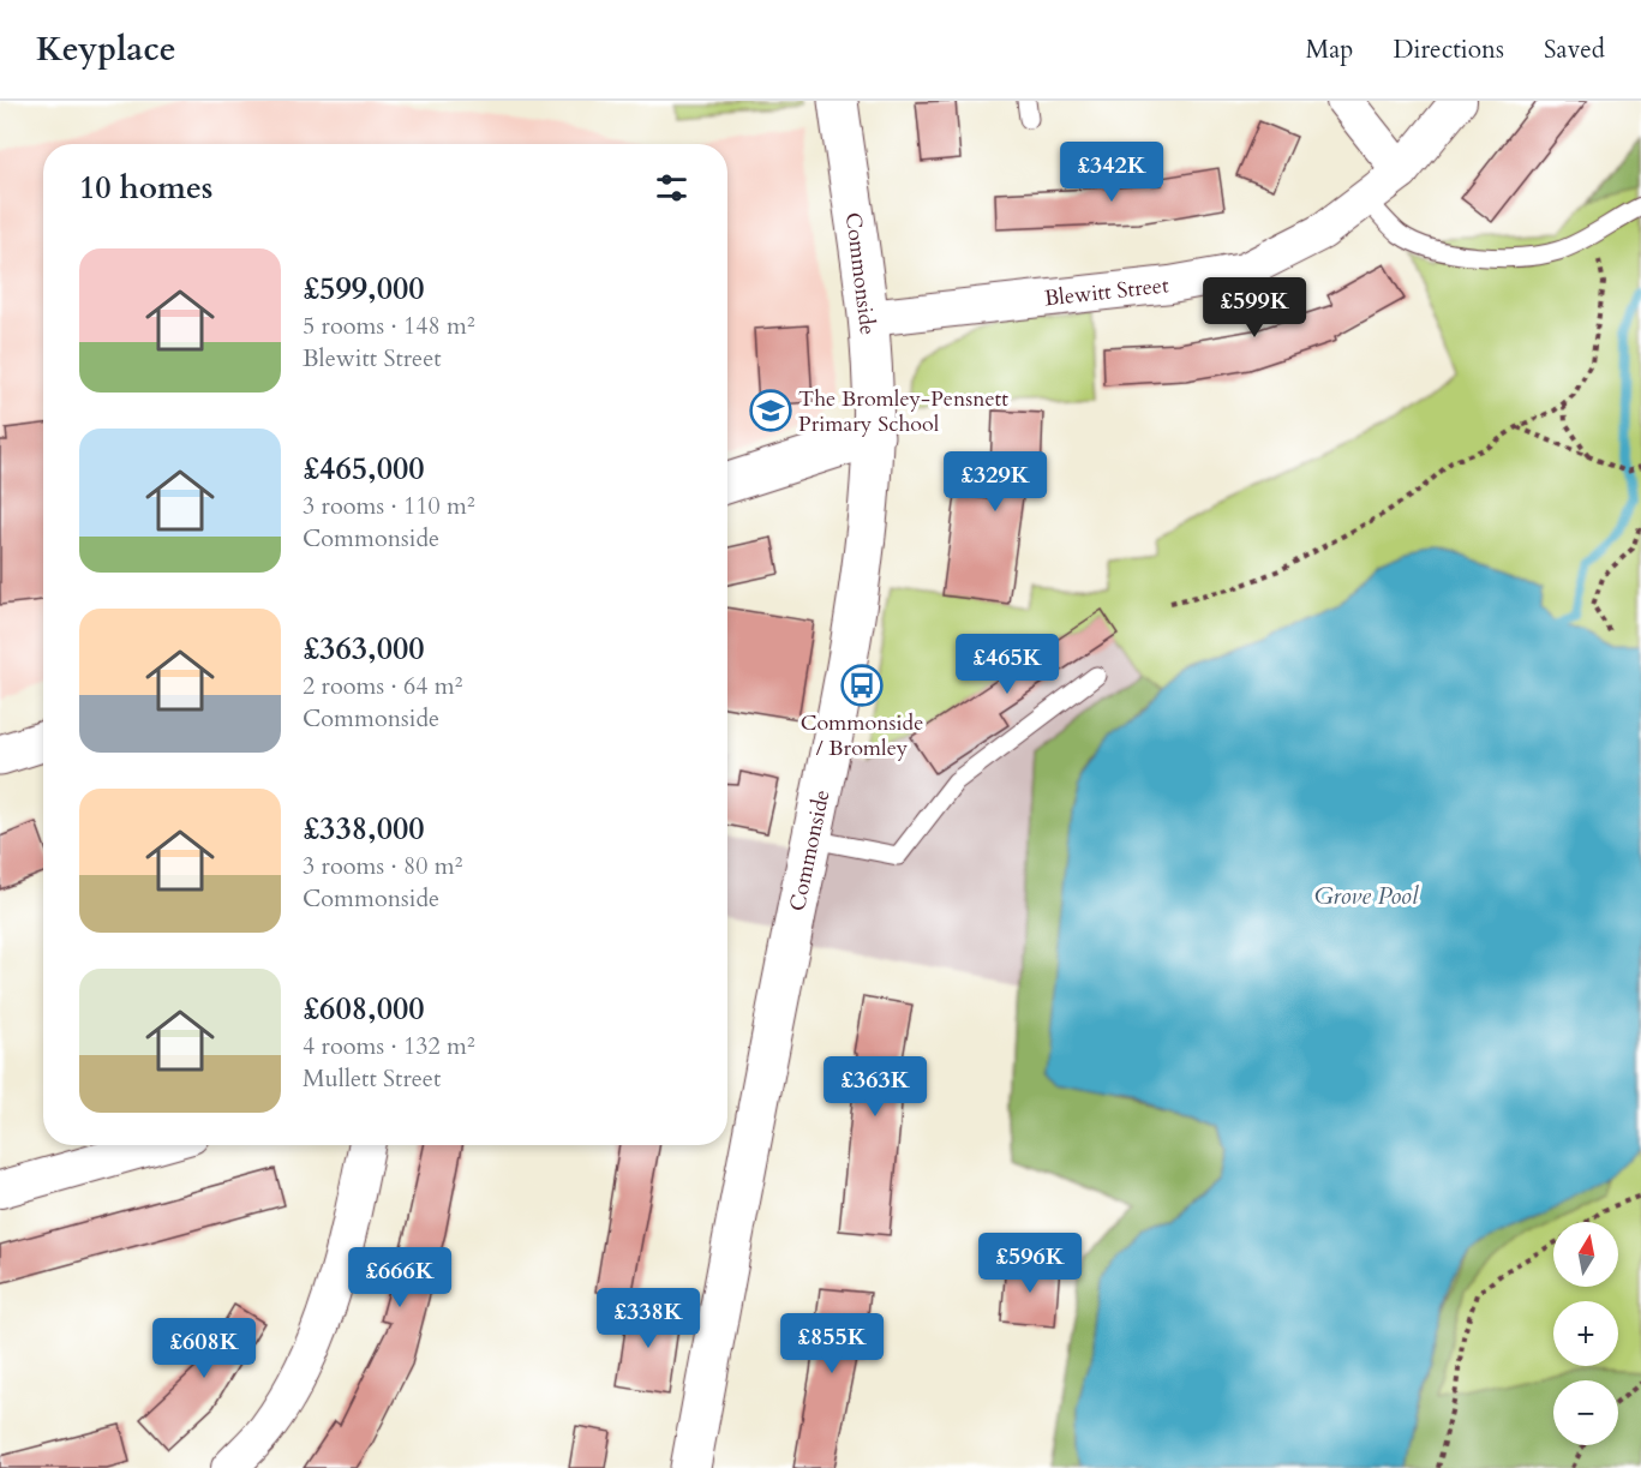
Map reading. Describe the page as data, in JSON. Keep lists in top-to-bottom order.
{
  "streets": {
    "main road": ["Commonside"],
    "street": ["Blewitt Street"]
  },
  "crossings": [
    ["Commonside", "Blewitt Street"]
  ],
  "water": ["Grove Pool"],
  "places": {
    "school or university": ["The Bromley-Pensnett Primary School"],
    "bus stop": ["Commonside / Bromley"]
  },
  "north": "top",
  "page": {
    "header": "Keyplace",
    "nav": ["Map", "Directions", "Saved"],
    "price": [
      "£342K",
      "£599K",
      "£329K",
      "£465K",
      "£363K",
      "£596K",
      "£666K",
      "£338K",
      "£855K",
      "£608K"
    ],
    "heading": "10 homes",
    "list": [
      {
        "name": "£599,000",
        "note": "5 rooms · 148 m² · Blewitt Street"
      },
      {
        "name": "£465,000",
        "note": "3 rooms · 110 m² · Commonside"
      },
      {
        "name": "£363,000",
        "note": "2 rooms · 64 m² · Commonside"
      },
      {
        "name": "£338,000",
        "note": "3 rooms · 80 m² · Commonside"
      },
      {
        "name": "£608,000",
        "note": "4 rooms · 132 m² · Mullett Street"
      }
    ],
    "map_buttons": ["+", "−"]
  }
}
